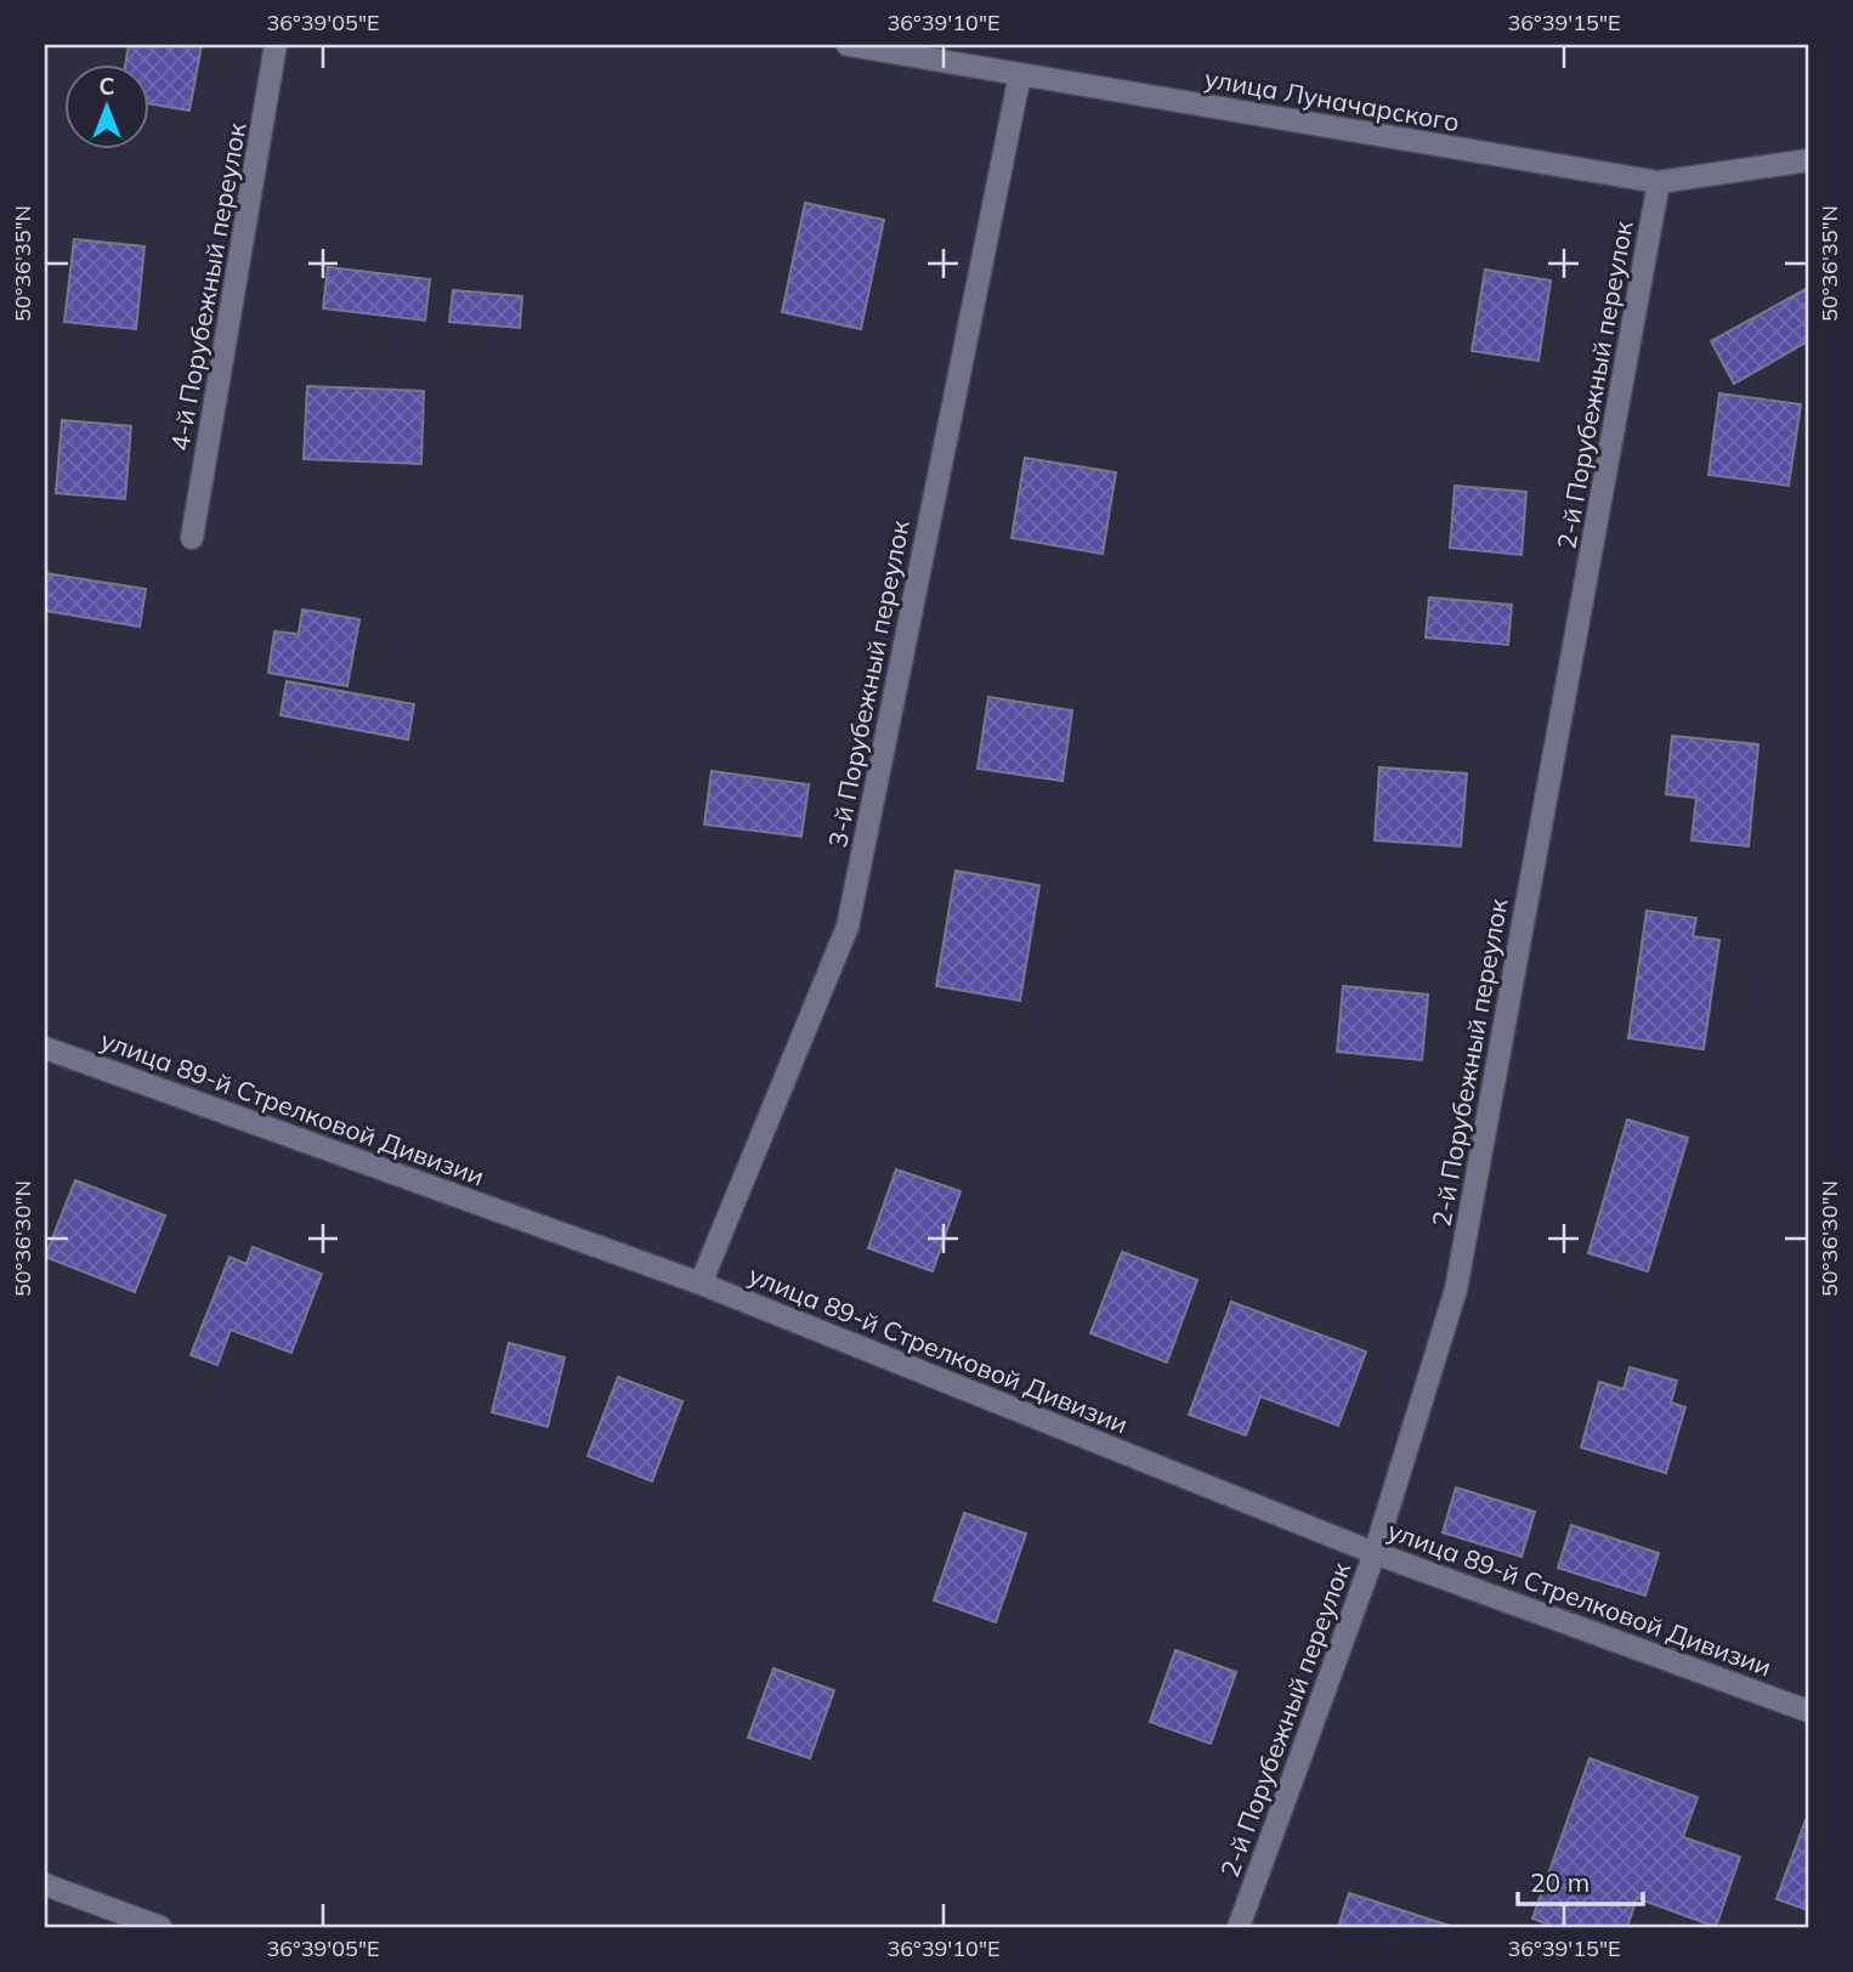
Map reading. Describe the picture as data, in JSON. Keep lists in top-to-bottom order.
{
  "streets": {
    "street": [
      "улица Луначарского",
      "4-й Порубежный переулок",
      "2-й Порубежный переулок",
      "3-й Порубежный переулок",
      "улица 89-й Стрелковой Дивизии"
    ]
  },
  "crossings": [
    ["улица Луначарского", "2-й Порубежный переулок"],
    ["улица Луначарского", "3-й Порубежный переулок"],
    ["2-й Порубежный переулок", "улица 89-й Стрелковой Дивизии"],
    ["3-й Порубежный переулок", "улица 89-й Стрелковой Дивизии"]
  ],
  "scale_bar": "20 m",
  "north": "top",
  "coordinates": [
    "36°39'05\"E",
    "36°39'10\"E",
    "36°39'15\"E",
    "50°36'35\"N",
    "50°36'30\"N"
  ]
}
